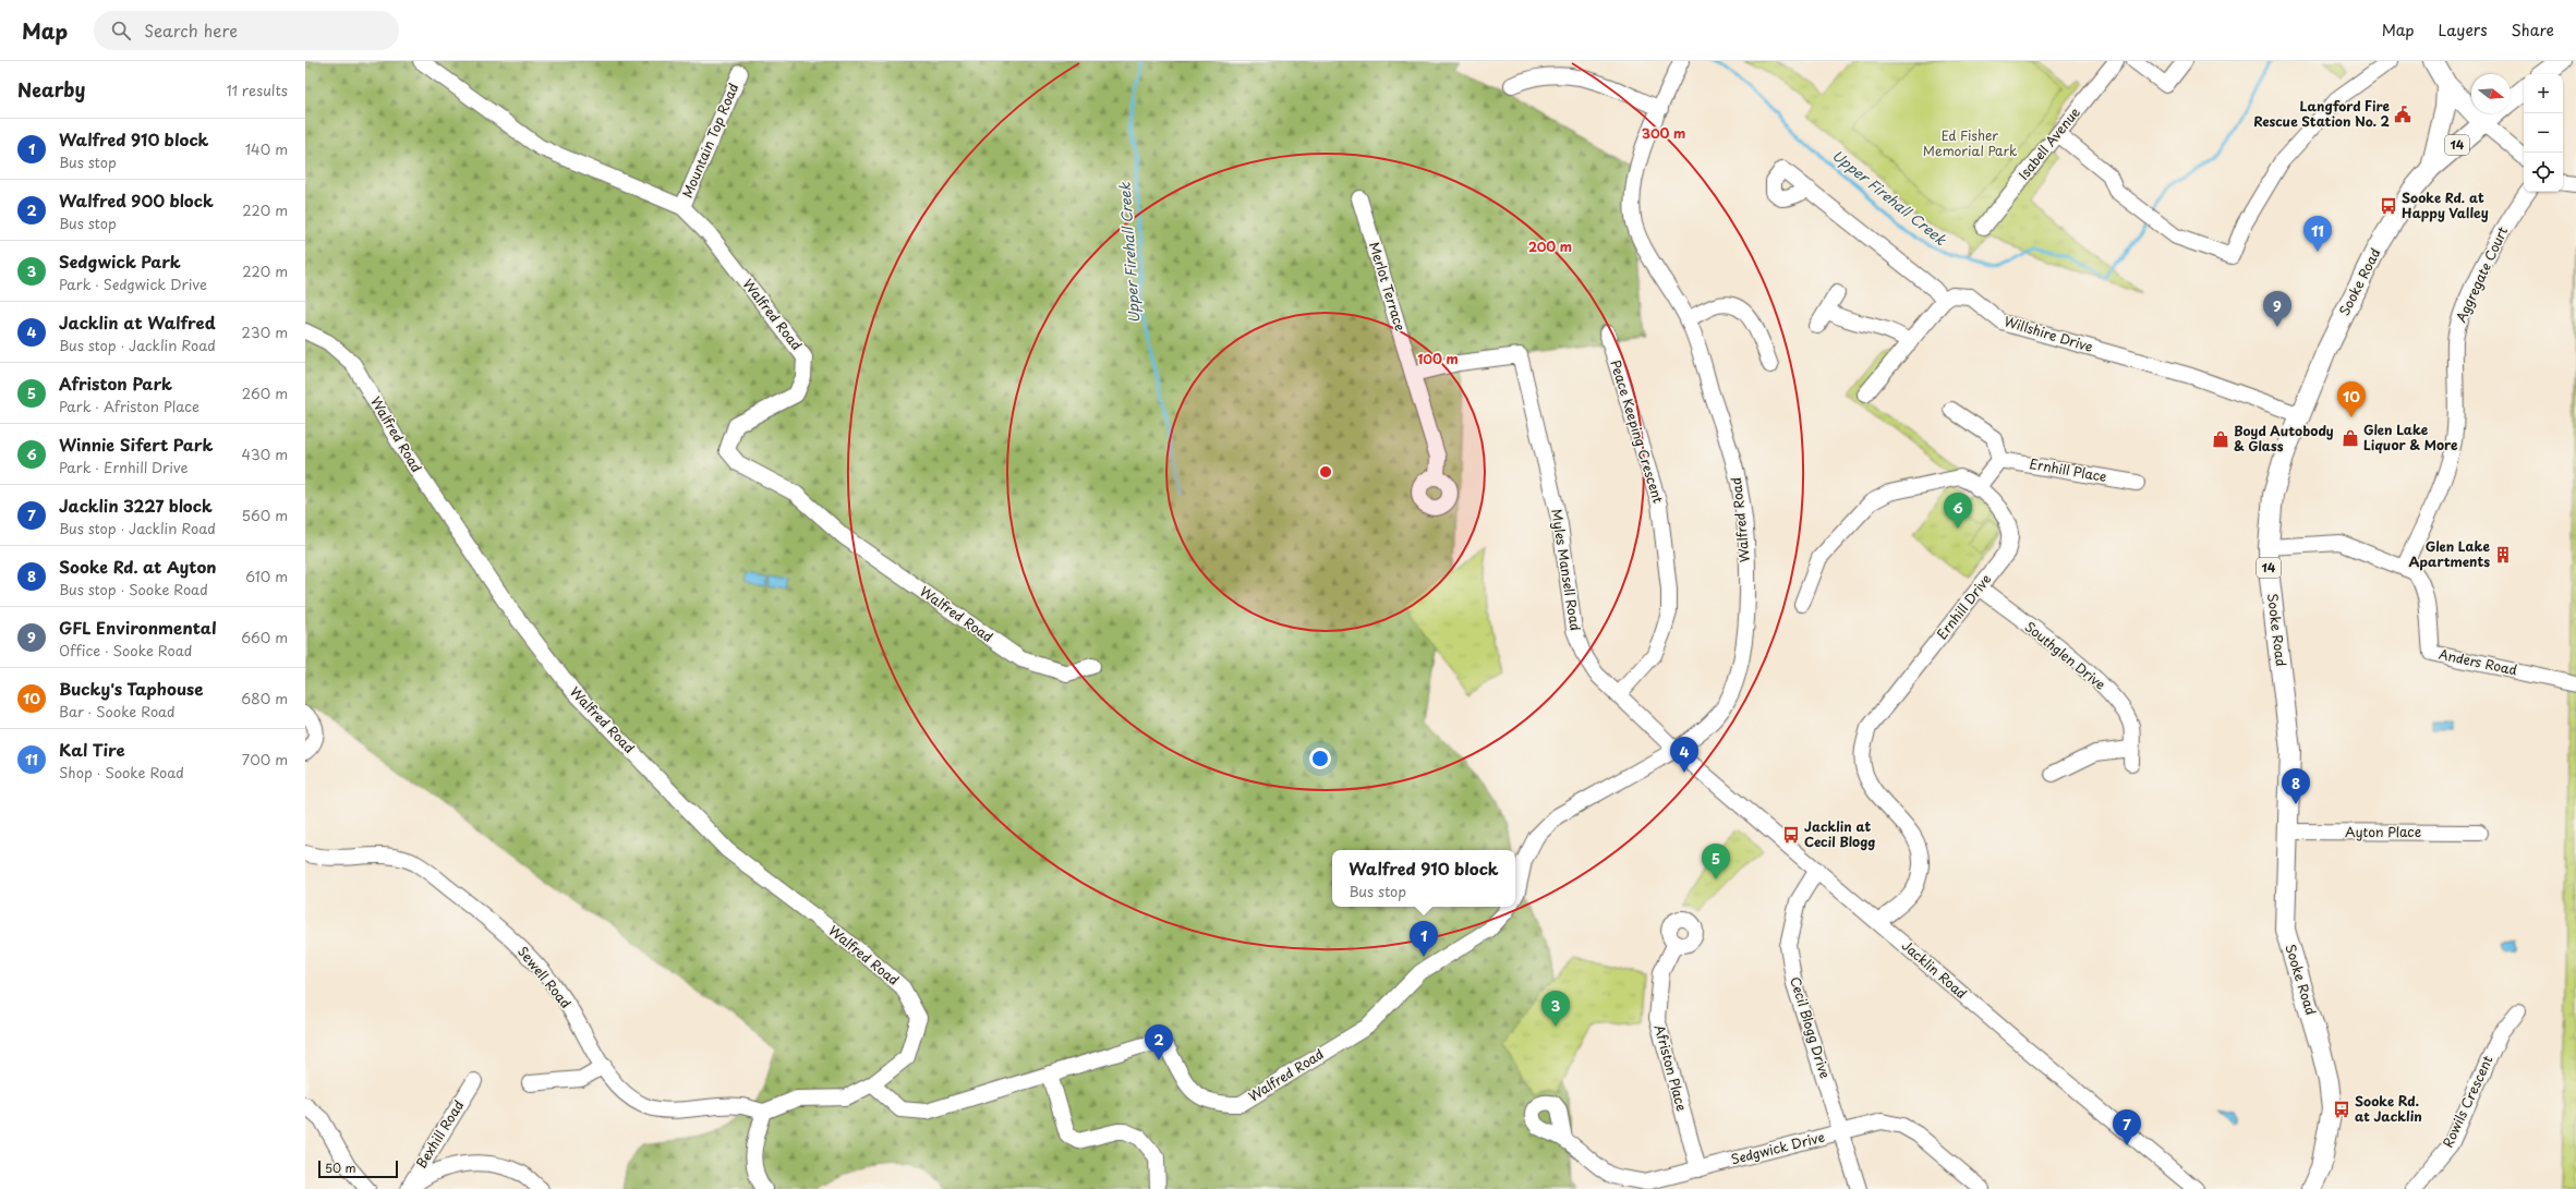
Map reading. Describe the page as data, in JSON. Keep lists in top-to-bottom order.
{
  "streets": {
    "main road": ["14", "Sooke Road"],
    "street": [
      "Mountain Top Road",
      "Isabell Avenue",
      "Aggregate Court",
      "Merlot Terrace",
      "Walfred Road",
      "Willshire Drive",
      "Peace Keeping Crescent",
      "Ernhill Place",
      "Myles Mansell Road",
      "Ernhill Drive",
      "Southglen Drive",
      "Anders Road",
      "Ayton Place",
      "Jacklin Road",
      "Sewell Road",
      "Cecil Blogg Drive",
      "Afriston Place",
      "Rowils Crescent",
      "Bexhill Road",
      "Sedgwick Drive"
    ]
  },
  "crossings": [
    ["Mountain Top Road", "Walfred Road"],
    ["Aggregate Court", "Anders Road"],
    ["Sooke Road", "Willshire Drive"],
    ["Sooke Road", "Anders Road"],
    ["Sooke Road", "Ayton Place"],
    ["Merlot Terrace", "Myles Mansell Road"],
    ["Walfred Road", "Myles Mansell Road"],
    ["Walfred Road", "Jacklin Road"],
    ["Peace Keeping Crescent", "Myles Mansell Road"],
    ["Myles Mansell Road", "Jacklin Road"],
    ["Ernhill Drive", "Southglen Drive"],
    ["Ernhill Drive", "Jacklin Road"],
    ["Jacklin Road", "Cecil Blogg Drive"],
    ["Cecil Blogg Drive", "Sedgwick Drive"],
    ["Afriston Place", "Sedgwick Drive"]
  ],
  "water": ["Upper Firehall Creek"],
  "parks": ["Ed Fisher Memorial Park"],
  "places": {
    "public building": ["Langford Fire Rescue Station No. 2"],
    "bus stop": ["Sooke Rd. at Happy Valley", "Jacklin at Cecil Blogg", "Sooke Rd. at Jacklin"],
    "shop": ["Glen Lake Liquor & More", "Boyd Autobody & Glass"],
    "building": ["Glen Lake Apartments"]
  },
  "scale_bar": "50 m",
  "north": "right",
  "page": {
    "header": "Map",
    "search": "Search here",
    "nav": ["Map", "Layers", "Share"],
    "heading": ["Nearby", "11 results"],
    "map_buttons": ["+", "−"],
    "list": [
      {
        "mark": "1",
        "name": "Walfred 910 block",
        "note": "Bus stop",
        "value": "140 m"
      },
      {
        "mark": "2",
        "name": "Walfred 900 block",
        "note": "Bus stop",
        "value": "220 m"
      },
      {
        "mark": "3",
        "name": "Sedgwick Park",
        "note": "Park · Sedgwick Drive",
        "value": "220 m"
      },
      {
        "mark": "4",
        "name": "Jacklin at Walfred",
        "note": "Bus stop · Jacklin Road",
        "value": "230 m"
      },
      {
        "mark": "5",
        "name": "Afriston Park",
        "note": "Park · Afriston Place",
        "value": "260 m"
      },
      {
        "mark": "6",
        "name": "Winnie Sifert Park",
        "note": "Park · Ernhill Drive",
        "value": "430 m"
      },
      {
        "mark": "7",
        "name": "Jacklin 3227 block",
        "note": "Bus stop · Jacklin Road",
        "value": "560 m"
      },
      {
        "mark": "8",
        "name": "Sooke Rd. at Ayton",
        "note": "Bus stop · Sooke Road",
        "value": "610 m"
      },
      {
        "mark": "9",
        "name": "GFL Environmental",
        "note": "Office · Sooke Road",
        "value": "660 m"
      },
      {
        "mark": "10",
        "name": "Bucky's Taphouse",
        "note": "Bar · Sooke Road",
        "value": "680 m"
      },
      {
        "mark": "11",
        "name": "Kal Tire",
        "note": "Shop · Sooke Road",
        "value": "700 m"
      }
    ],
    "pins": [
      "11",
      "9",
      "10",
      "6",
      "4",
      "8",
      "5",
      "1",
      "3",
      "2",
      "7"
    ],
    "popup": ["Walfred 910 block", "Bus stop"],
    "scale": "50 m"
  },
  "rings": ["300 m", "200 m", "100 m"]
}
